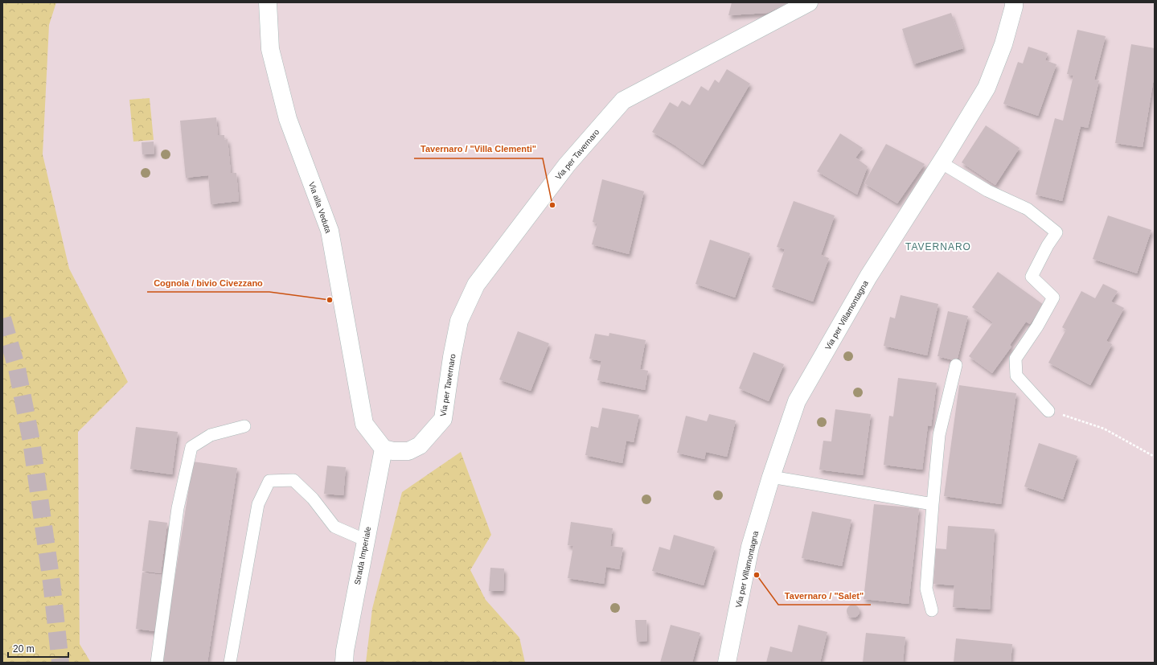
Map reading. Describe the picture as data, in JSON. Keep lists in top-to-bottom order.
{
  "streets": {
    "street": [
      "Via per Tavernaro",
      "Via alla Veduta",
      "Via per Villamontagna",
      "Strada Imperiale"
    ]
  },
  "crossings": [
    ["Via per Tavernaro", "Via alla Veduta"],
    ["Via per Tavernaro", "Strada Imperiale"],
    ["Via alla Veduta", "Strada Imperiale"]
  ],
  "districts": ["TAVERNARO"],
  "places": ["Tavernaro / \"Villa Clementi\"", "Cognola / bivio Civezzano", "Tavernaro / \"Salet\""],
  "scale_bar": "20 m"
}
